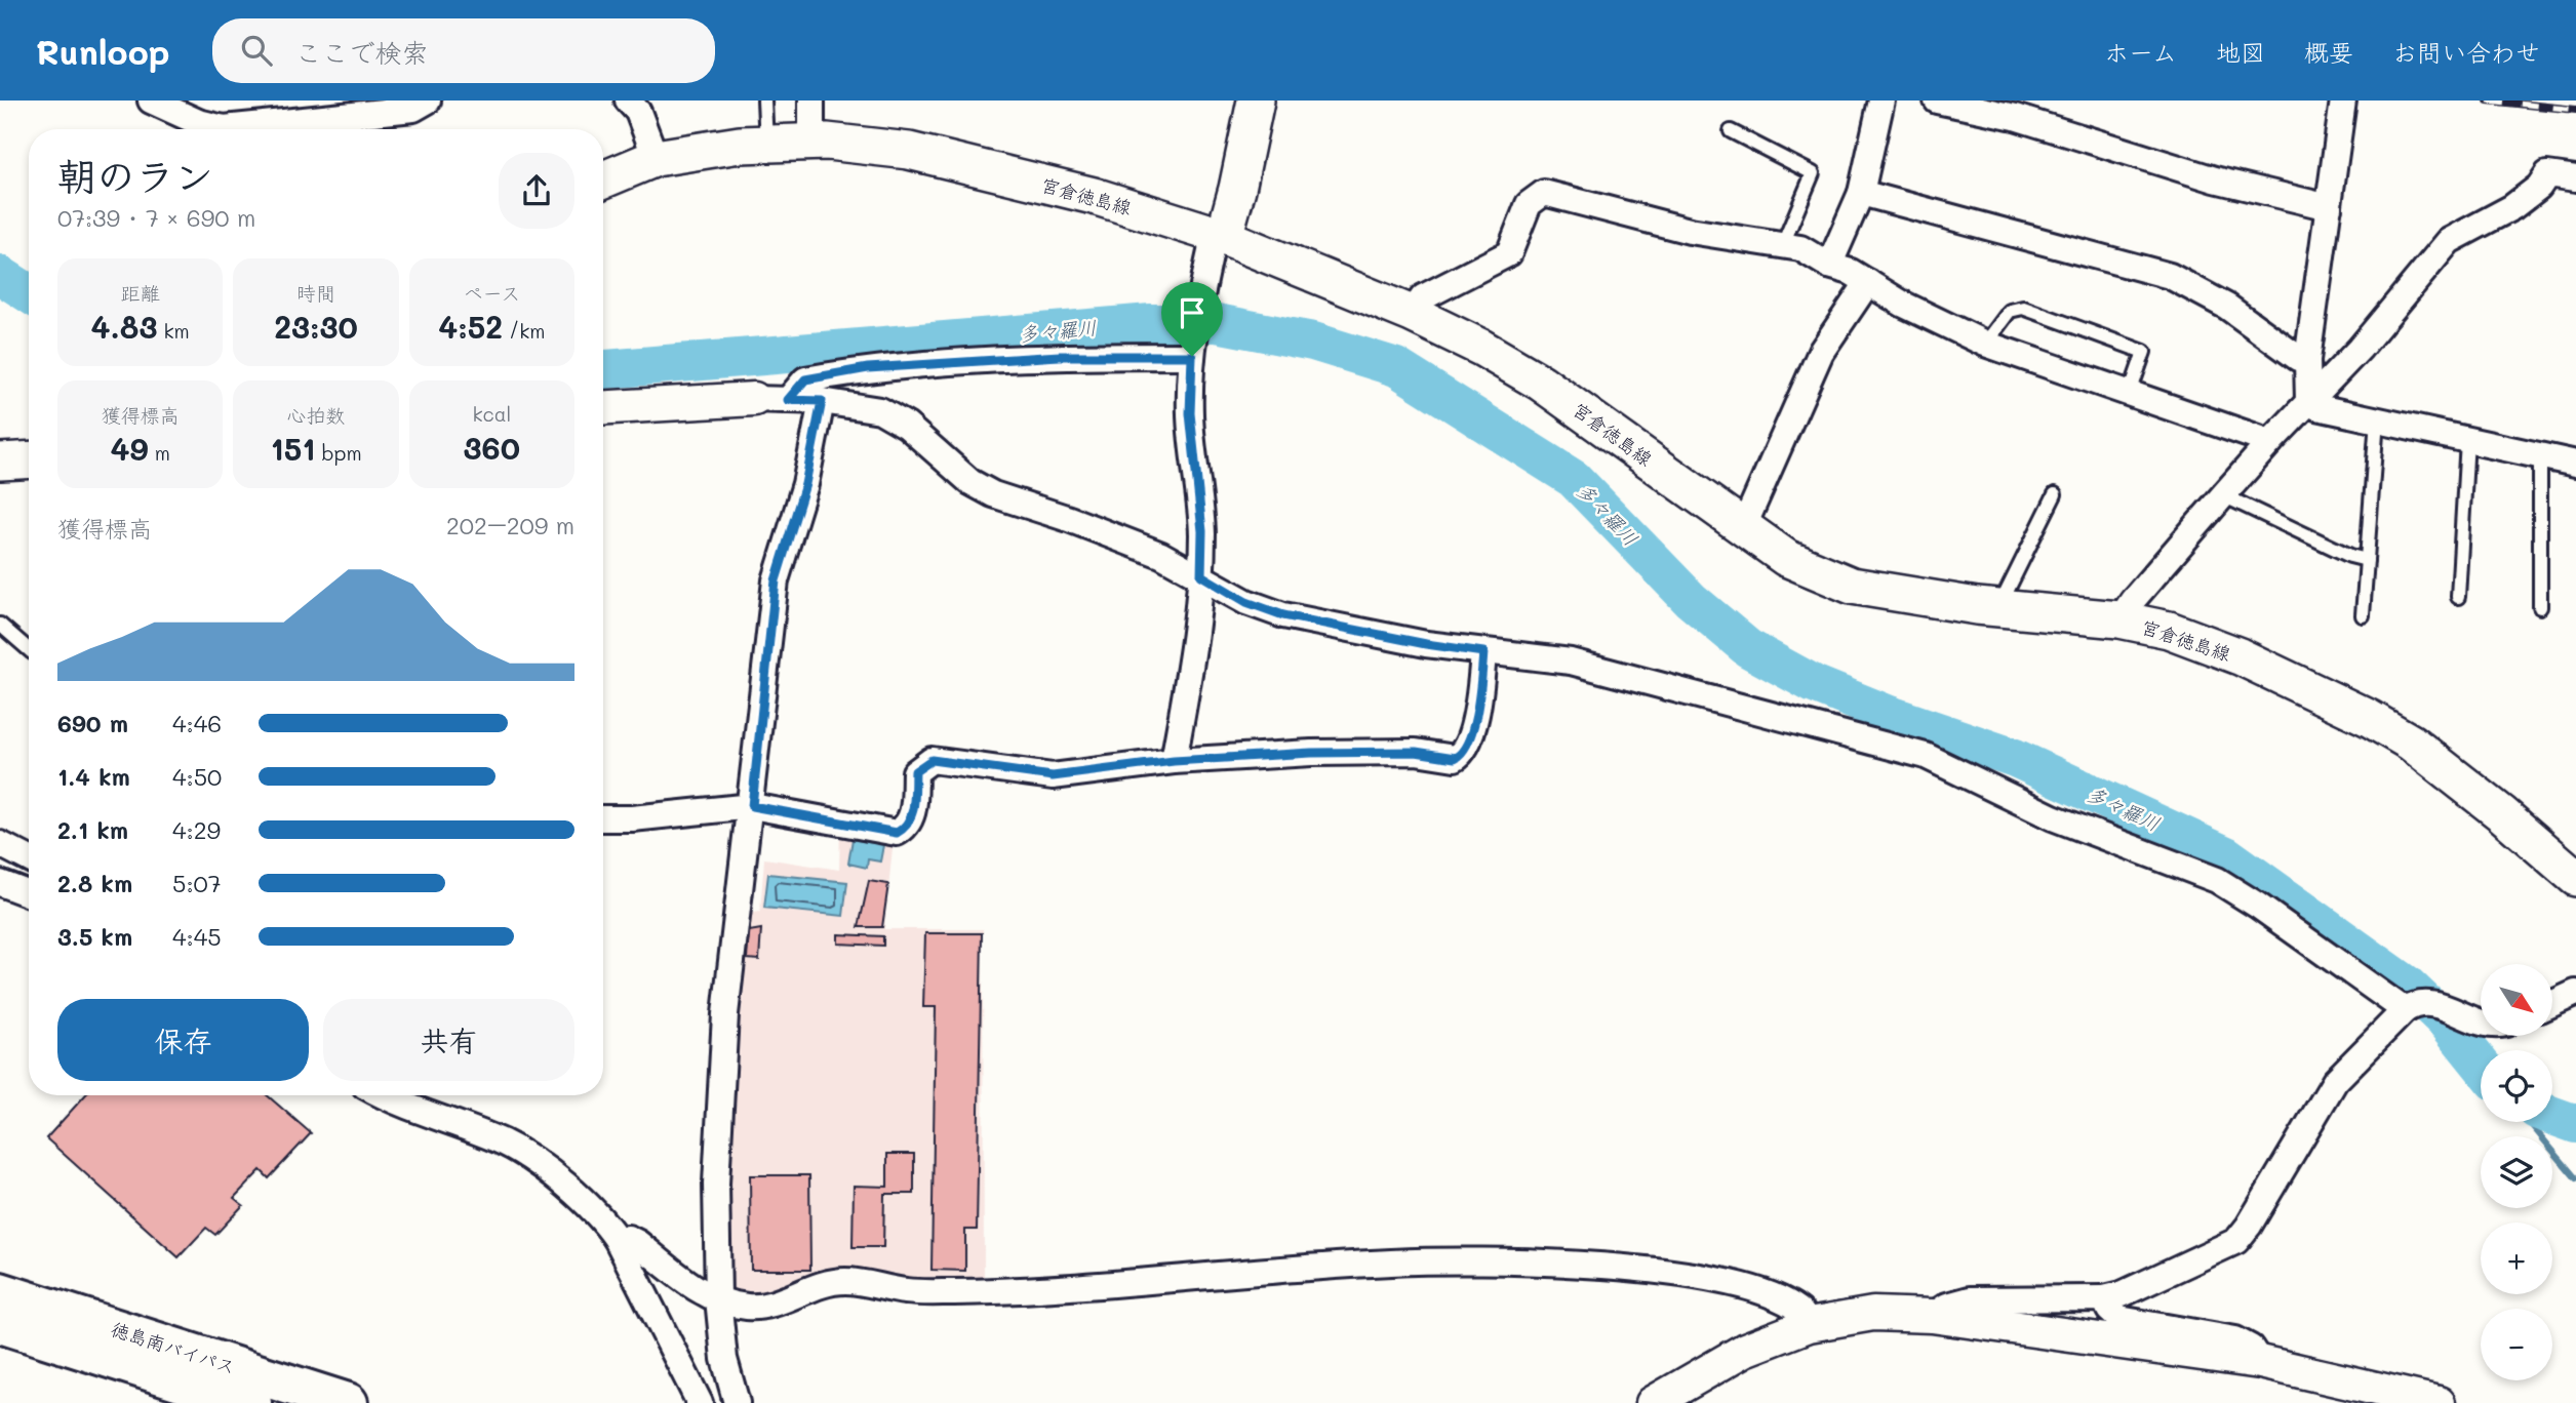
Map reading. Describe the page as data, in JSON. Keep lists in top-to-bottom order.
{
  "streets": {
    "highway": ["徳島南バイパス"],
    "main road": ["宮倉徳島線"]
  },
  "water": ["多々羅川"],
  "north": "bottom right",
  "page": {
    "header": "Runloop",
    "search": "ここで検索",
    "nav": [
      "ホーム",
      "地図",
      "概要",
      "お問い合わせ"
    ],
    "heading": ["朝のラン", "07:39 · 7 × 690 m"],
    "stats": [
      ["距離", "4.83 km"],
      ["時間", "23:30"],
      ["ペース", "4:52 /km"],
      ["獲得標高", "49 m"],
      ["心拍数", "151 bpm"],
      ["kcal", "360"]
    ],
    "chart": ["獲得標高", "202–209 m"],
    "list": [
      {
        "name": "690 m",
        "note": "4:46"
      },
      {
        "name": "1.4 km",
        "note": "4:50"
      },
      {
        "name": "2.1 km",
        "note": "4:29"
      },
      {
        "name": "2.8 km",
        "note": "5:07"
      },
      {
        "name": "3.5 km",
        "note": "4:45"
      }
    ],
    "map_buttons": ["+", "−"],
    "buttons": ["保存", "共有"]
  }
}
